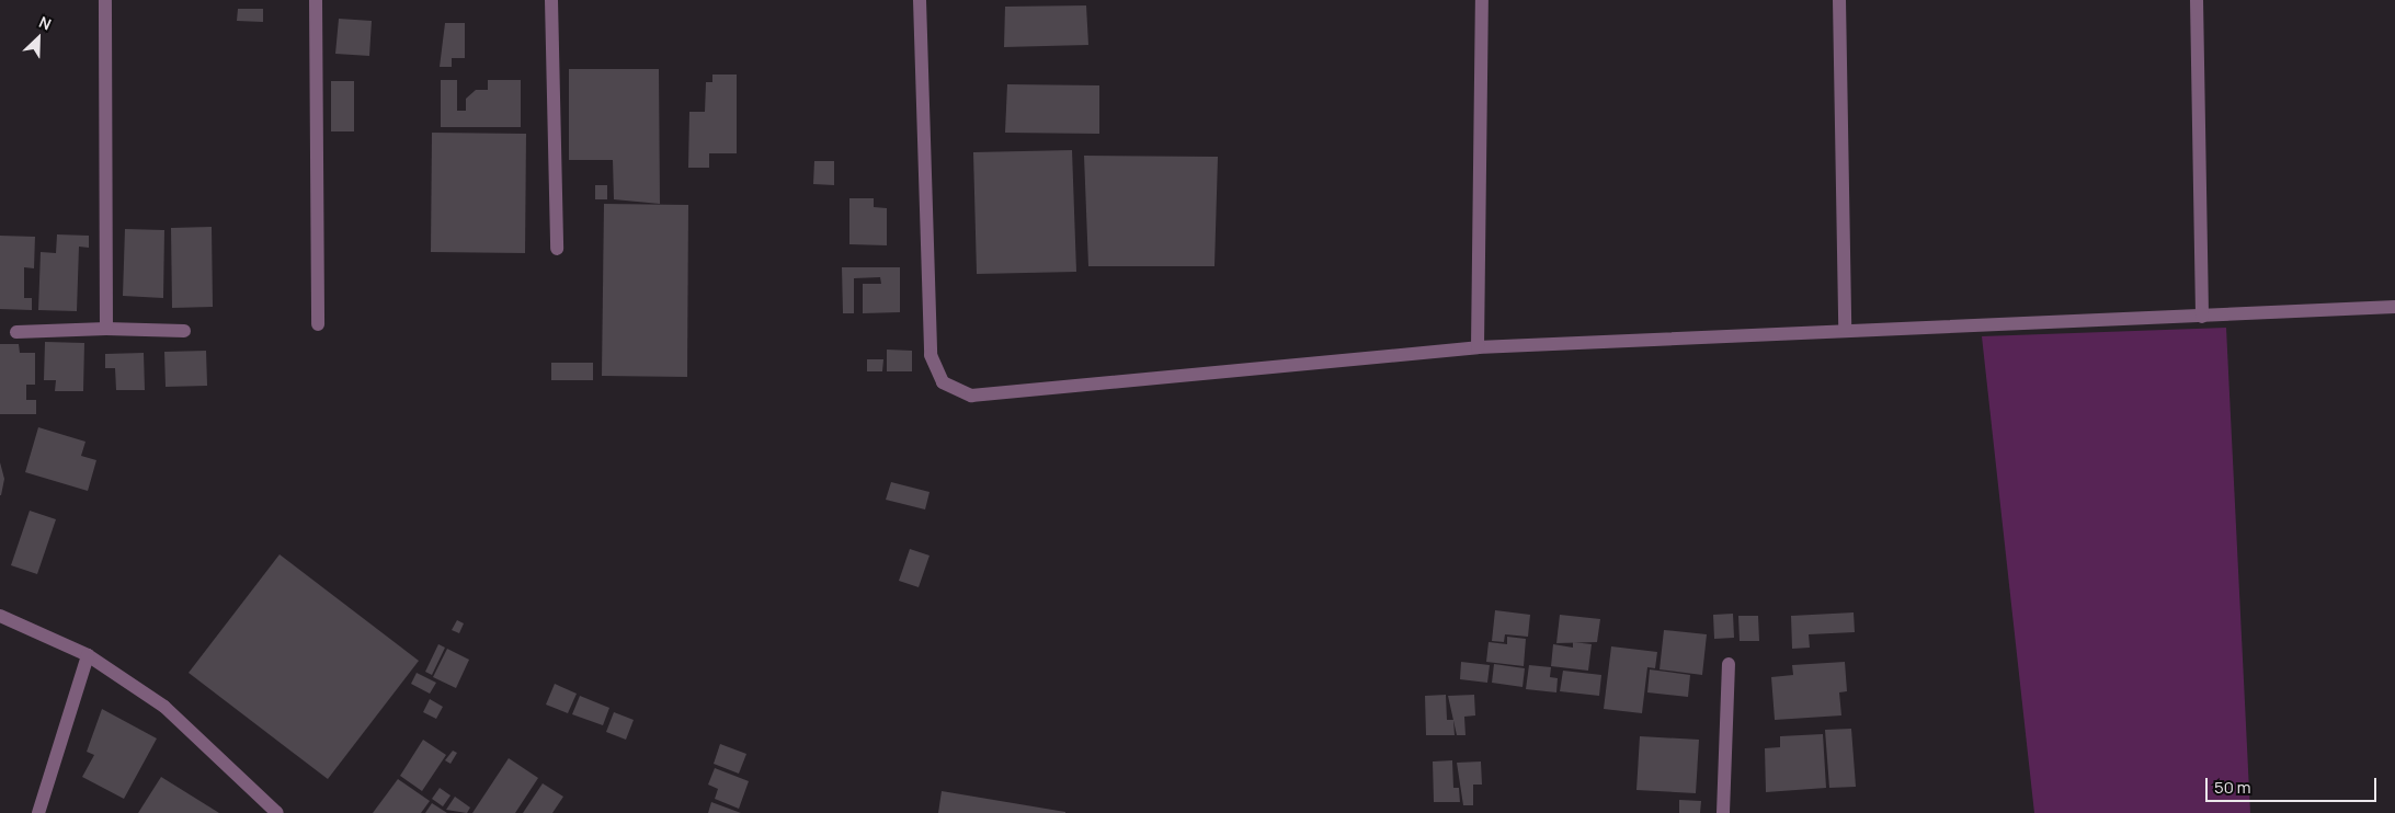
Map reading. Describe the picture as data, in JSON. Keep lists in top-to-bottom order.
{
  "scale_bar": "50 m",
  "north": "top right"
}
